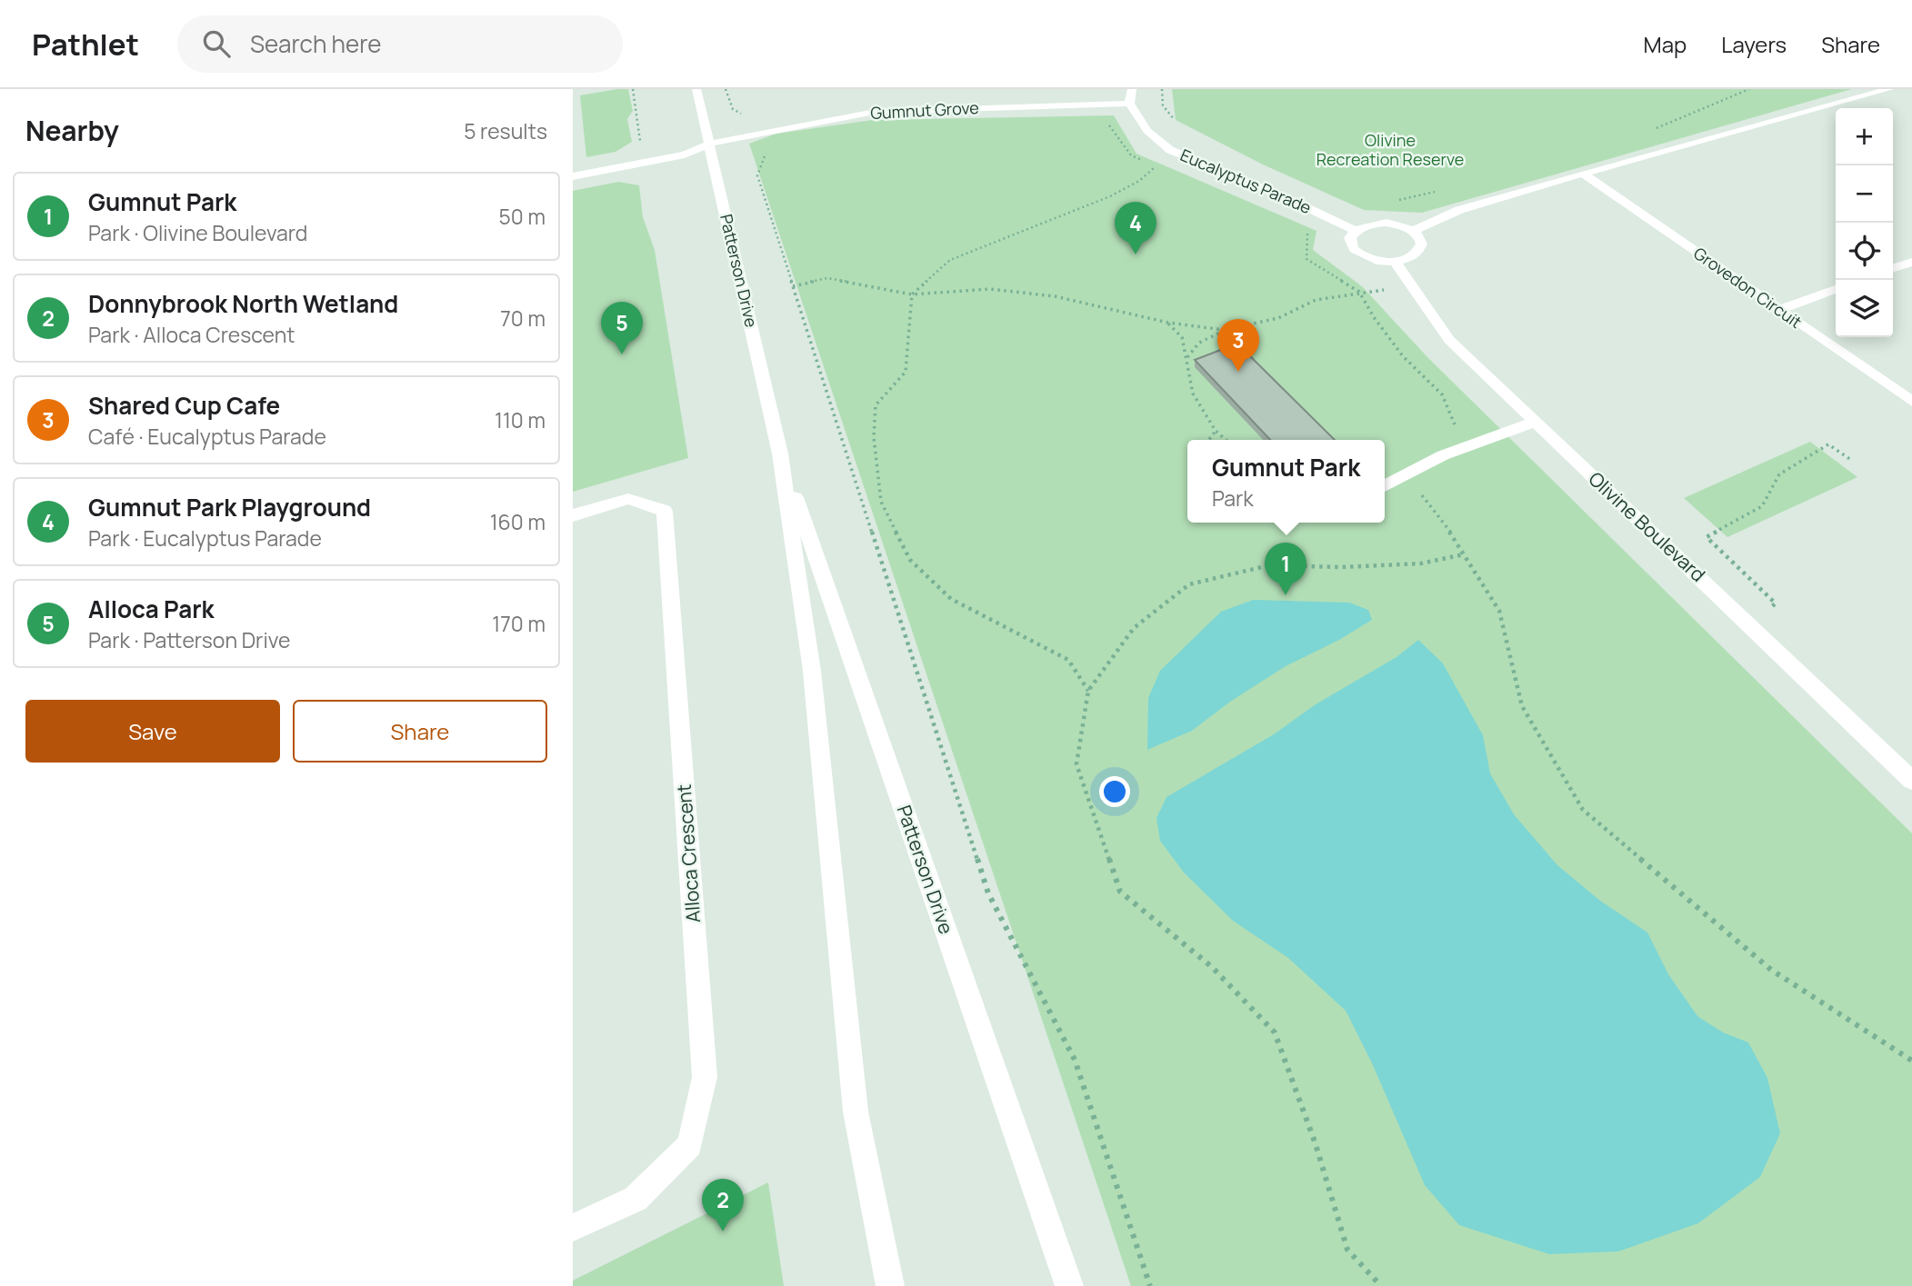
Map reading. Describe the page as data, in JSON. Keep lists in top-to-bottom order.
{
  "streets": {
    "street": [
      "Gumnut Grove",
      "Eucalyptus Parade",
      "Patterson Drive",
      "Grovedon Circuit",
      "Olivine Boulevard",
      "Alloca Crescent"
    ]
  },
  "crossings": [
    ["Gumnut Grove", "Eucalyptus Parade"],
    ["Gumnut Grove", "Patterson Drive"]
  ],
  "parks": ["Olivine Recreation Reserve"],
  "page": {
    "header": "Pathlet",
    "search": "Search here",
    "nav": ["Map", "Layers", "Share"],
    "heading": ["Nearby", "5 results"],
    "map_buttons": ["+", "−"],
    "list": [
      {
        "mark": "1",
        "name": "Gumnut Park",
        "note": "Park · Olivine Boulevard",
        "value": "50 m"
      },
      {
        "mark": "2",
        "name": "Donnybrook North Wetland",
        "note": "Park · Alloca Crescent",
        "value": "70 m"
      },
      {
        "mark": "3",
        "name": "Shared Cup Cafe",
        "note": "Café · Eucalyptus Parade",
        "value": "110 m"
      },
      {
        "mark": "4",
        "name": "Gumnut Park Playground",
        "note": "Park · Eucalyptus Parade",
        "value": "160 m"
      },
      {
        "mark": "5",
        "name": "Alloca Park",
        "note": "Park · Patterson Drive",
        "value": "170 m"
      }
    ],
    "pins": [
      "4",
      "5",
      "3",
      "1",
      "2"
    ],
    "popup": ["Gumnut Park", "Park"],
    "buttons": ["Save", "Share"]
  }
}
